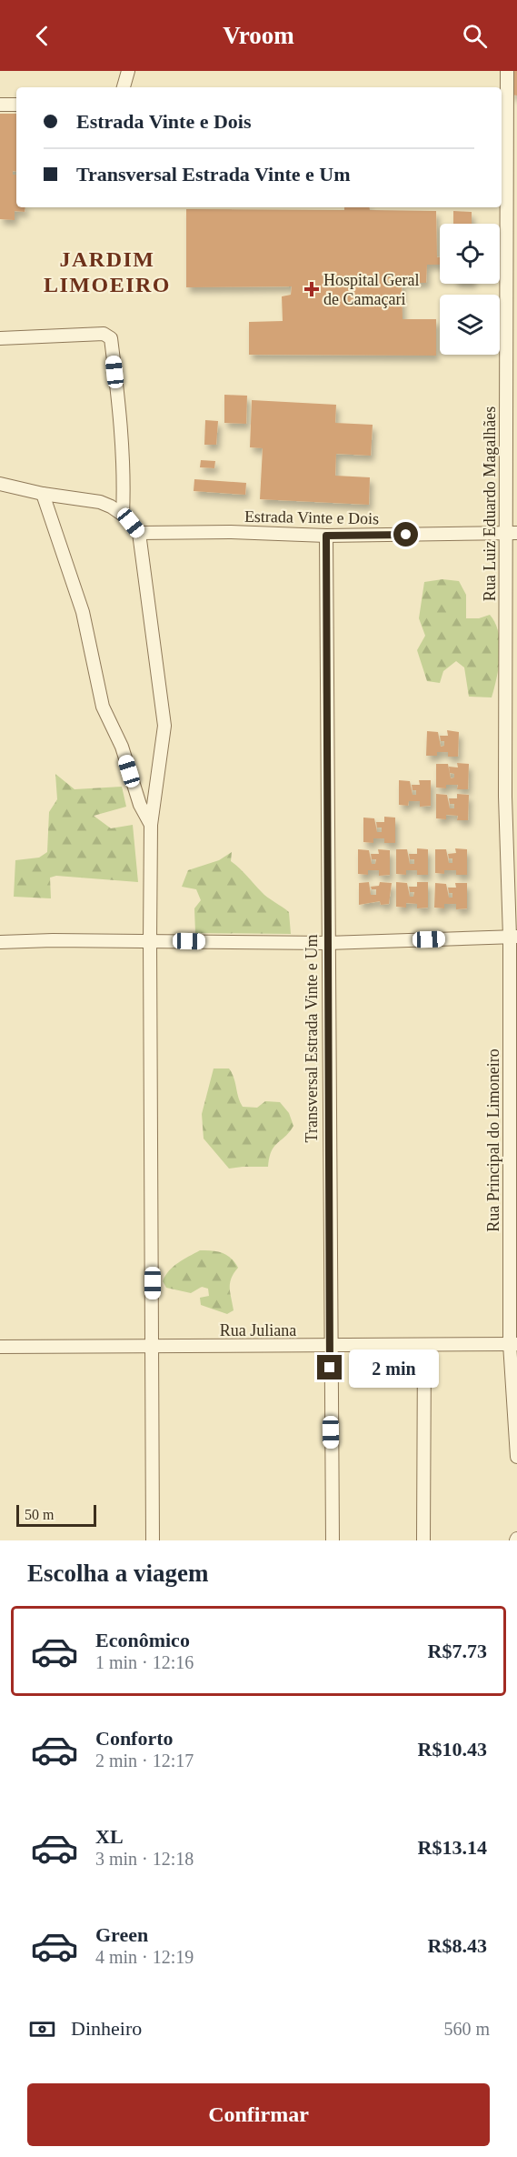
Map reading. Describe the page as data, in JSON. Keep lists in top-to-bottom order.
{
  "streets": {
    "street": [
      "Rua Luiz Eduardo Magalhães",
      "Estrada Vinte e Dois",
      "Transversal Estrada Vinte e Um",
      "Rua Principal do Limoneiro",
      "Rua Juliana"
    ]
  },
  "crossings": [
    ["Rua Luiz Eduardo Magalhães", "Estrada Vinte e Dois"],
    ["Rua Luiz Eduardo Magalhães", "Rua Principal do Limoneiro"],
    ["Estrada Vinte e Dois", "Transversal Estrada Vinte e Um"],
    ["Transversal Estrada Vinte e Um", "Rua Juliana"],
    ["Rua Principal do Limoneiro", "Rua Juliana"]
  ],
  "districts": ["JARDIM LIMOEIRO"],
  "places": {
    "health": ["Hospital Geral de Camaçari"]
  },
  "scale_bar": "50 m",
  "page": {
    "header": "Vroom",
    "banner": ["Estrada Vinte e Dois", "Transversal Estrada Vinte e Um"],
    "bubble": "2 min",
    "scale": "50 m",
    "heading": "Escolha a viagem",
    "list": [
      {
        "name": "Econômico",
        "note": "1 min · 12:16",
        "value": "R$7.73"
      },
      {
        "name": "Conforto",
        "note": "2 min · 12:17",
        "value": "R$10.43"
      },
      {
        "name": "XL",
        "note": "3 min · 12:18",
        "value": "R$13.14"
      },
      {
        "name": "Green",
        "note": "4 min · 12:19",
        "value": "R$8.43"
      }
    ],
    "pay": ["Dinheiro", "560 m"],
    "buttons": "Confirmar"
  }
}
